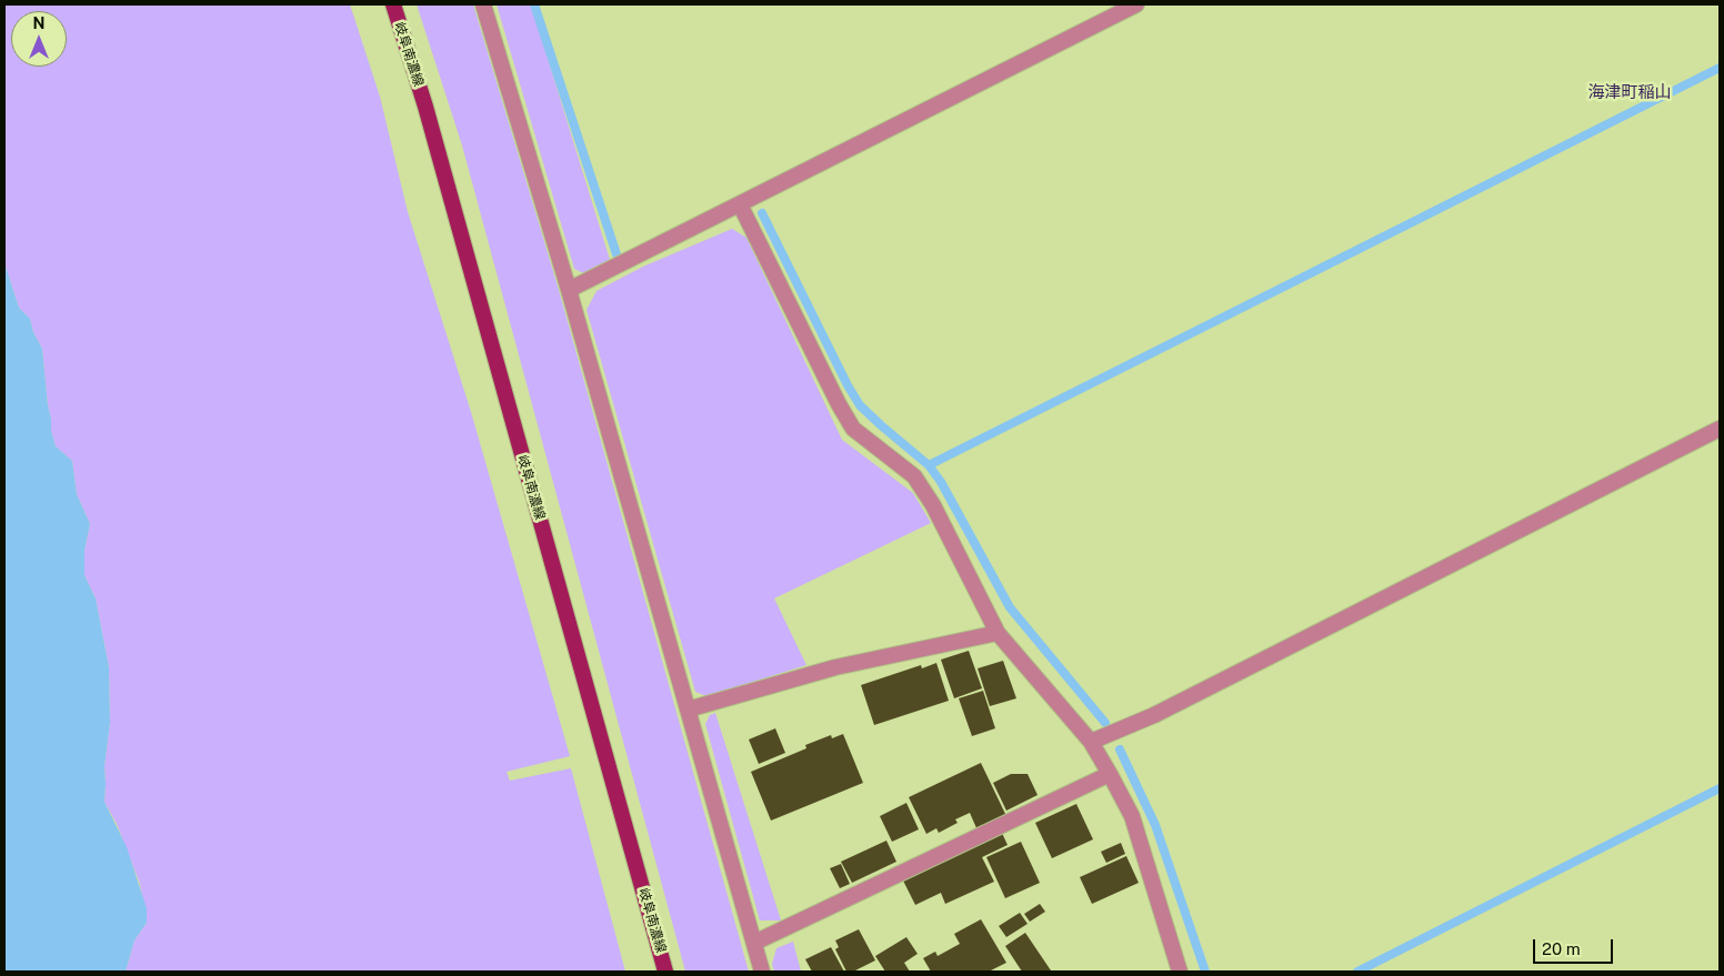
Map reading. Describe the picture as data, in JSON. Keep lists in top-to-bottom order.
{
  "streets": {
    "main road": ["岐阜南濃線"]
  },
  "districts": ["海津町稲山"],
  "scale_bar": "20 m",
  "north": "top"
}
